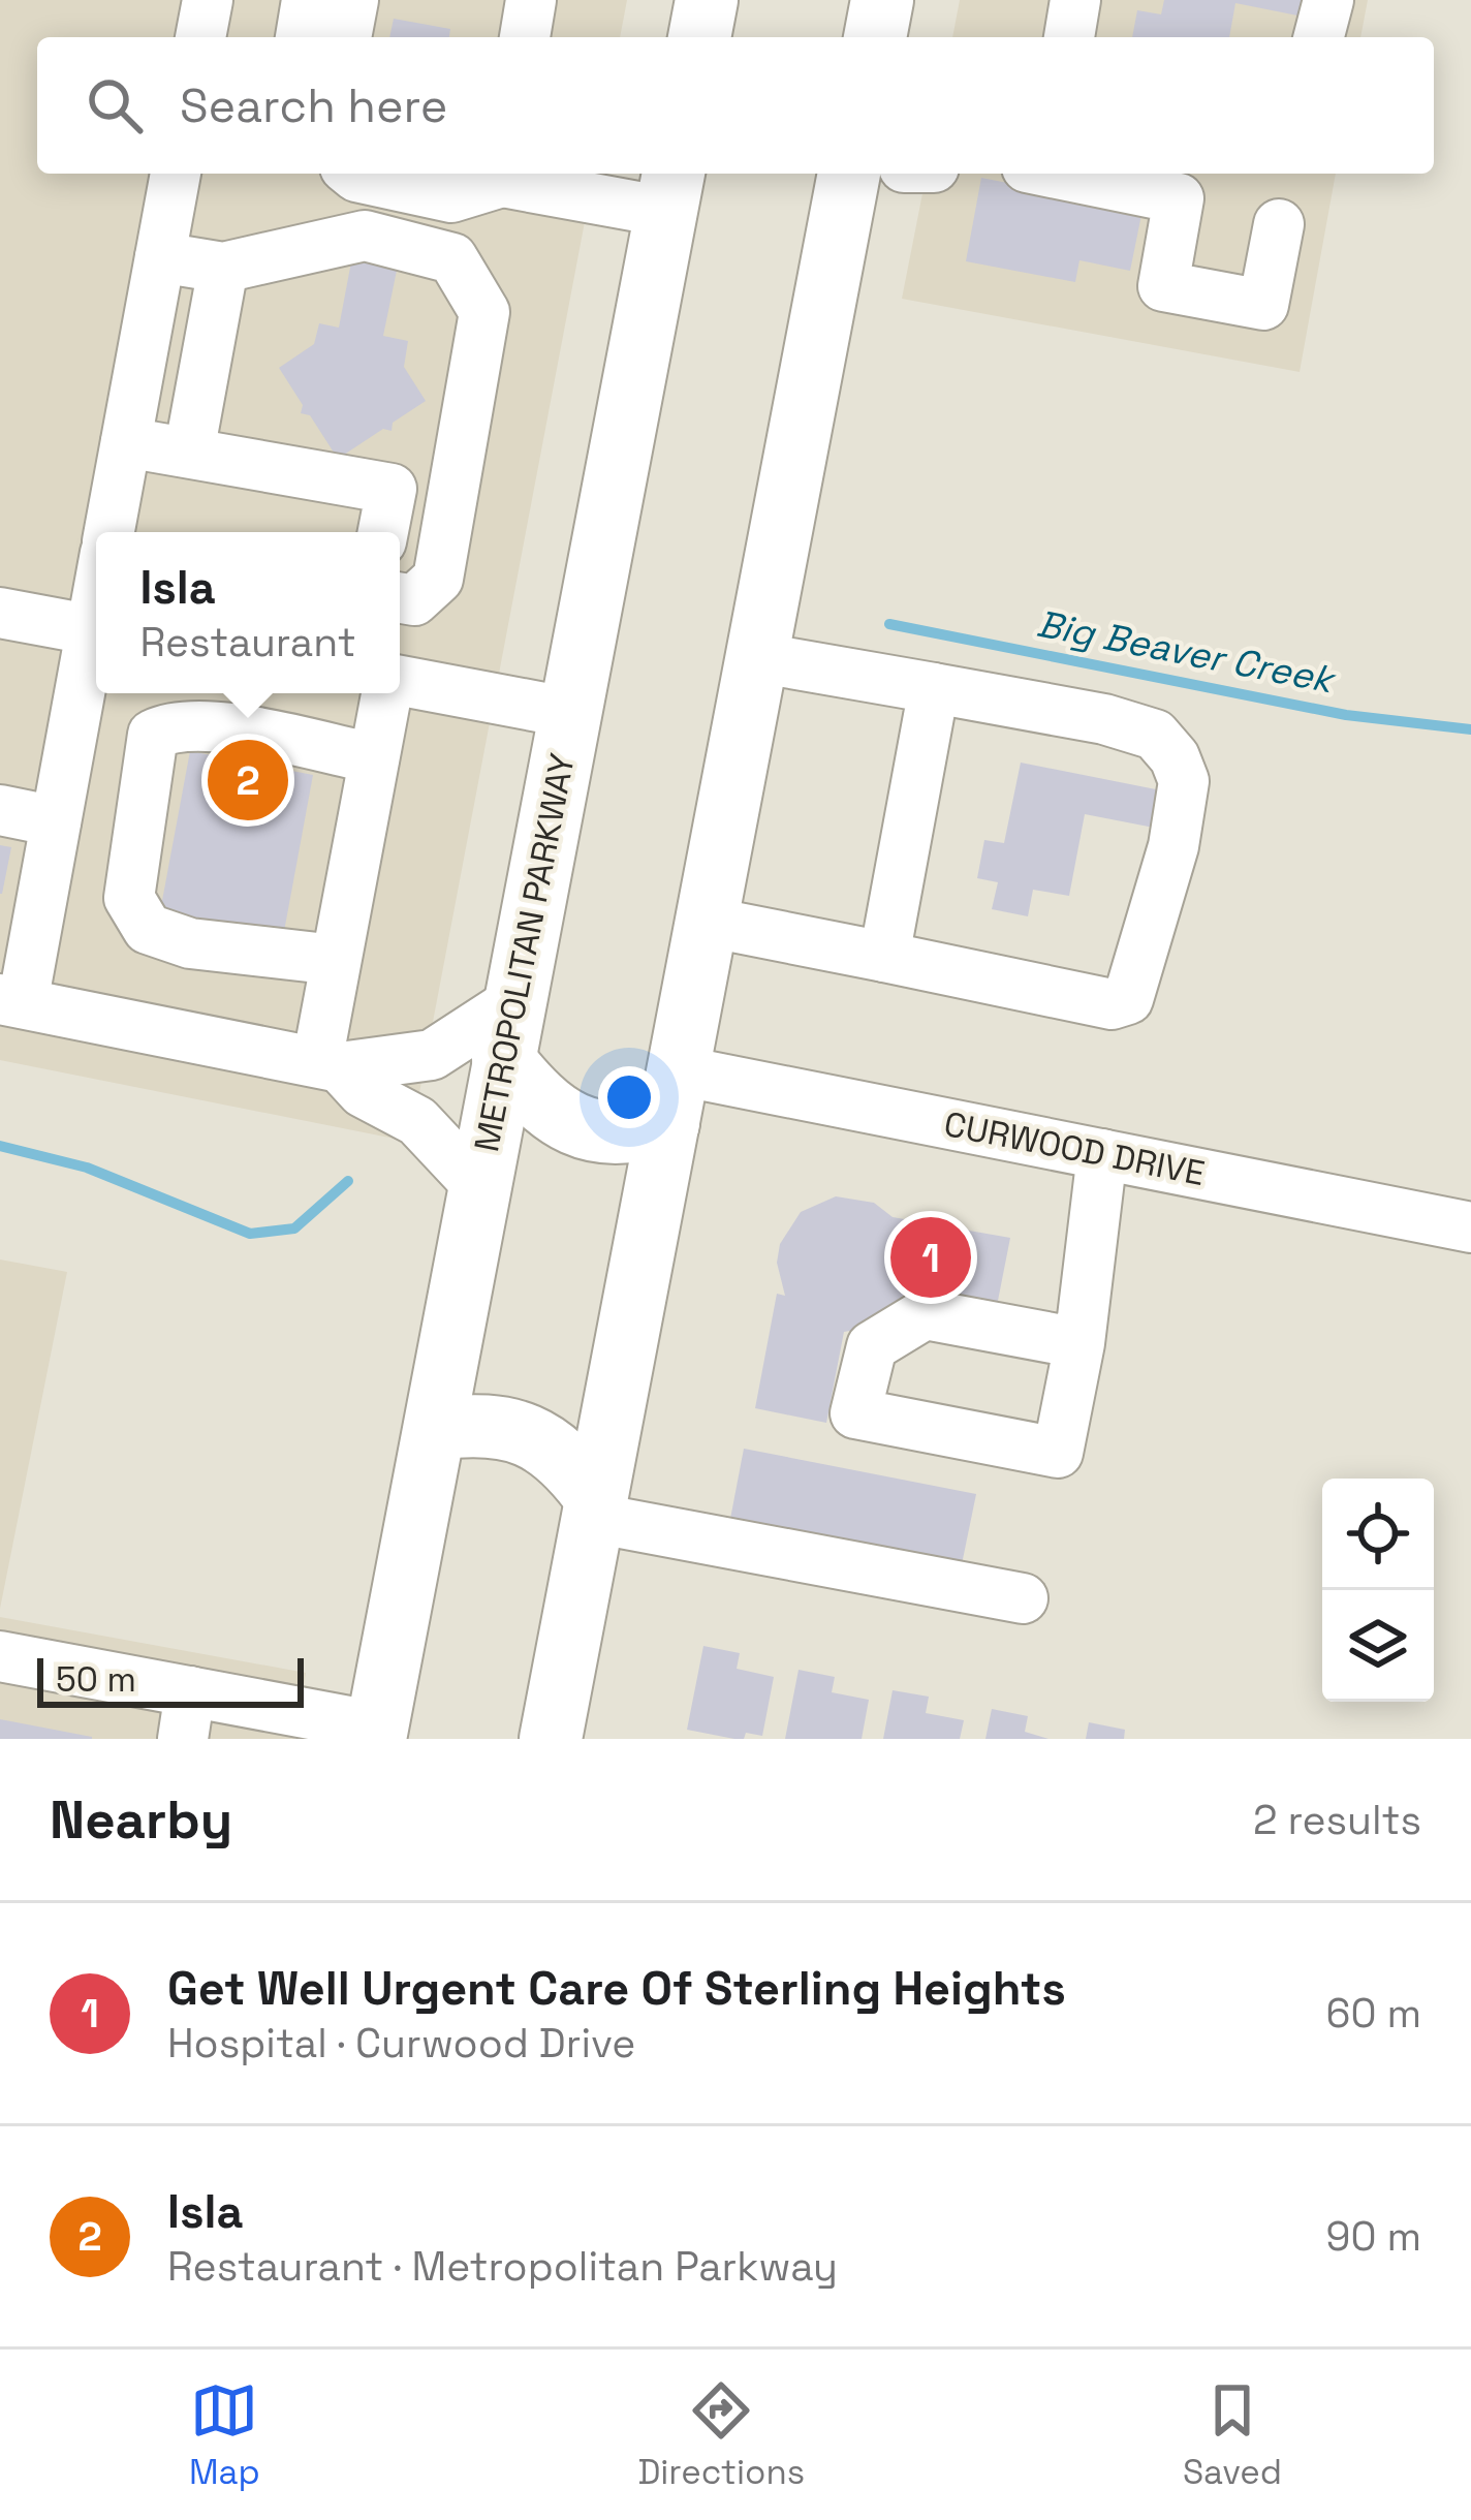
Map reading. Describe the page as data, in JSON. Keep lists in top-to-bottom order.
{
  "streets": {
    "main road": ["METROPOLITAN PARKWAY"],
    "street": ["CURWOOD DRIVE"]
  },
  "water": ["Big Beaver Creek"],
  "scale_bar": "50 m",
  "page": {
    "search": "Search here",
    "popup": ["Isla", "Restaurant"],
    "pins": ["2", "1"],
    "scale": "50 m",
    "heading": ["Nearby", "2 results"],
    "list": [
      {
        "mark": "1",
        "name": "Get Well Urgent Care Of Sterling Heights",
        "note": "Hospital · Curwood Drive",
        "value": "60 m"
      },
      {
        "mark": "2",
        "name": "Isla",
        "note": "Restaurant · Metropolitan Parkway",
        "value": "90 m"
      }
    ],
    "nav": ["Map", "Directions", "Saved"]
  }
}
